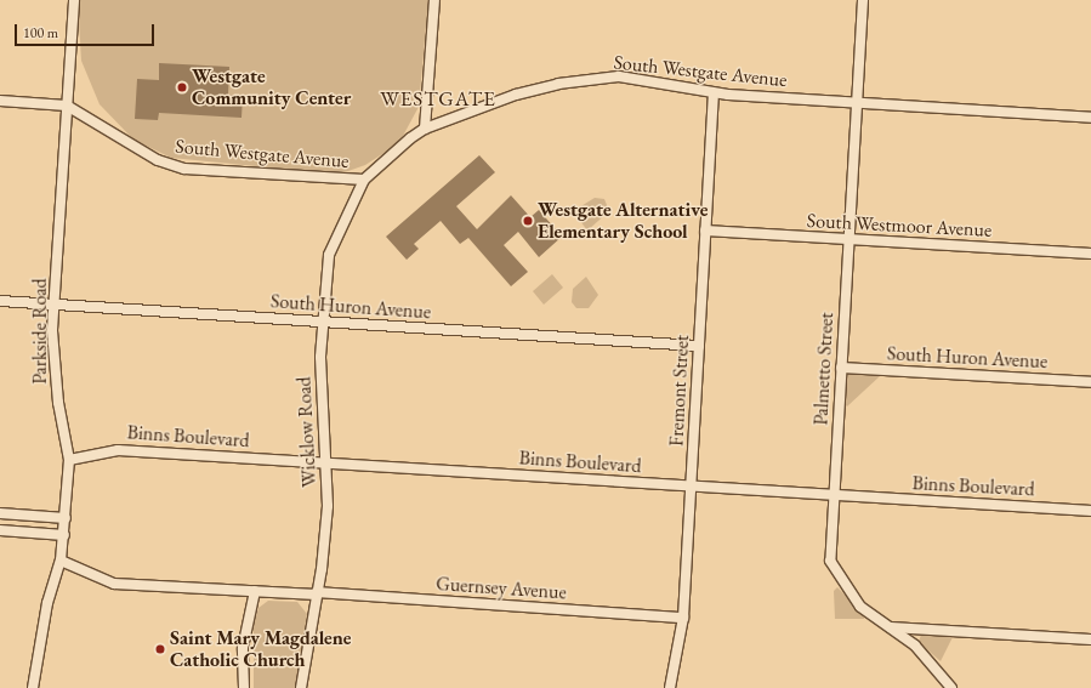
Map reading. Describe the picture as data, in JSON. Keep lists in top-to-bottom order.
{
  "streets": {
    "street": [
      "South Westgate Avenue",
      "South Westmoor Avenue",
      "South Huron Avenue",
      "Parkside Road",
      "Palmetto Street",
      "Fremont Street",
      "Wicklow Road",
      "Binns Boulevard",
      "Guernsey Avenue"
    ]
  },
  "crossings": [
    ["South Westgate Avenue", "Parkside Road"],
    ["South Westgate Avenue", "Palmetto Street"],
    ["South Westgate Avenue", "Fremont Street"],
    ["South Westgate Avenue", "Wicklow Road"],
    ["South Westmoor Avenue", "Palmetto Street"],
    ["South Westmoor Avenue", "Fremont Street"],
    ["South Huron Avenue", "Parkside Road"],
    ["South Huron Avenue", "Palmetto Street"],
    ["South Huron Avenue", "Fremont Street"],
    ["South Huron Avenue", "Wicklow Road"],
    ["Parkside Road", "Binns Boulevard"],
    ["Parkside Road", "Guernsey Avenue"],
    ["Palmetto Street", "Binns Boulevard"],
    ["Fremont Street", "Binns Boulevard"],
    ["Fremont Street", "Guernsey Avenue"],
    ["Wicklow Road", "Binns Boulevard"],
    ["Wicklow Road", "Guernsey Avenue"]
  ],
  "districts": ["WESTGATE"],
  "places": ["Westgate Community Center", "Westgate Alternative Elementary School", "Saint Mary Magdalene Catholic Church"],
  "scale_bar": "100 m"
}
